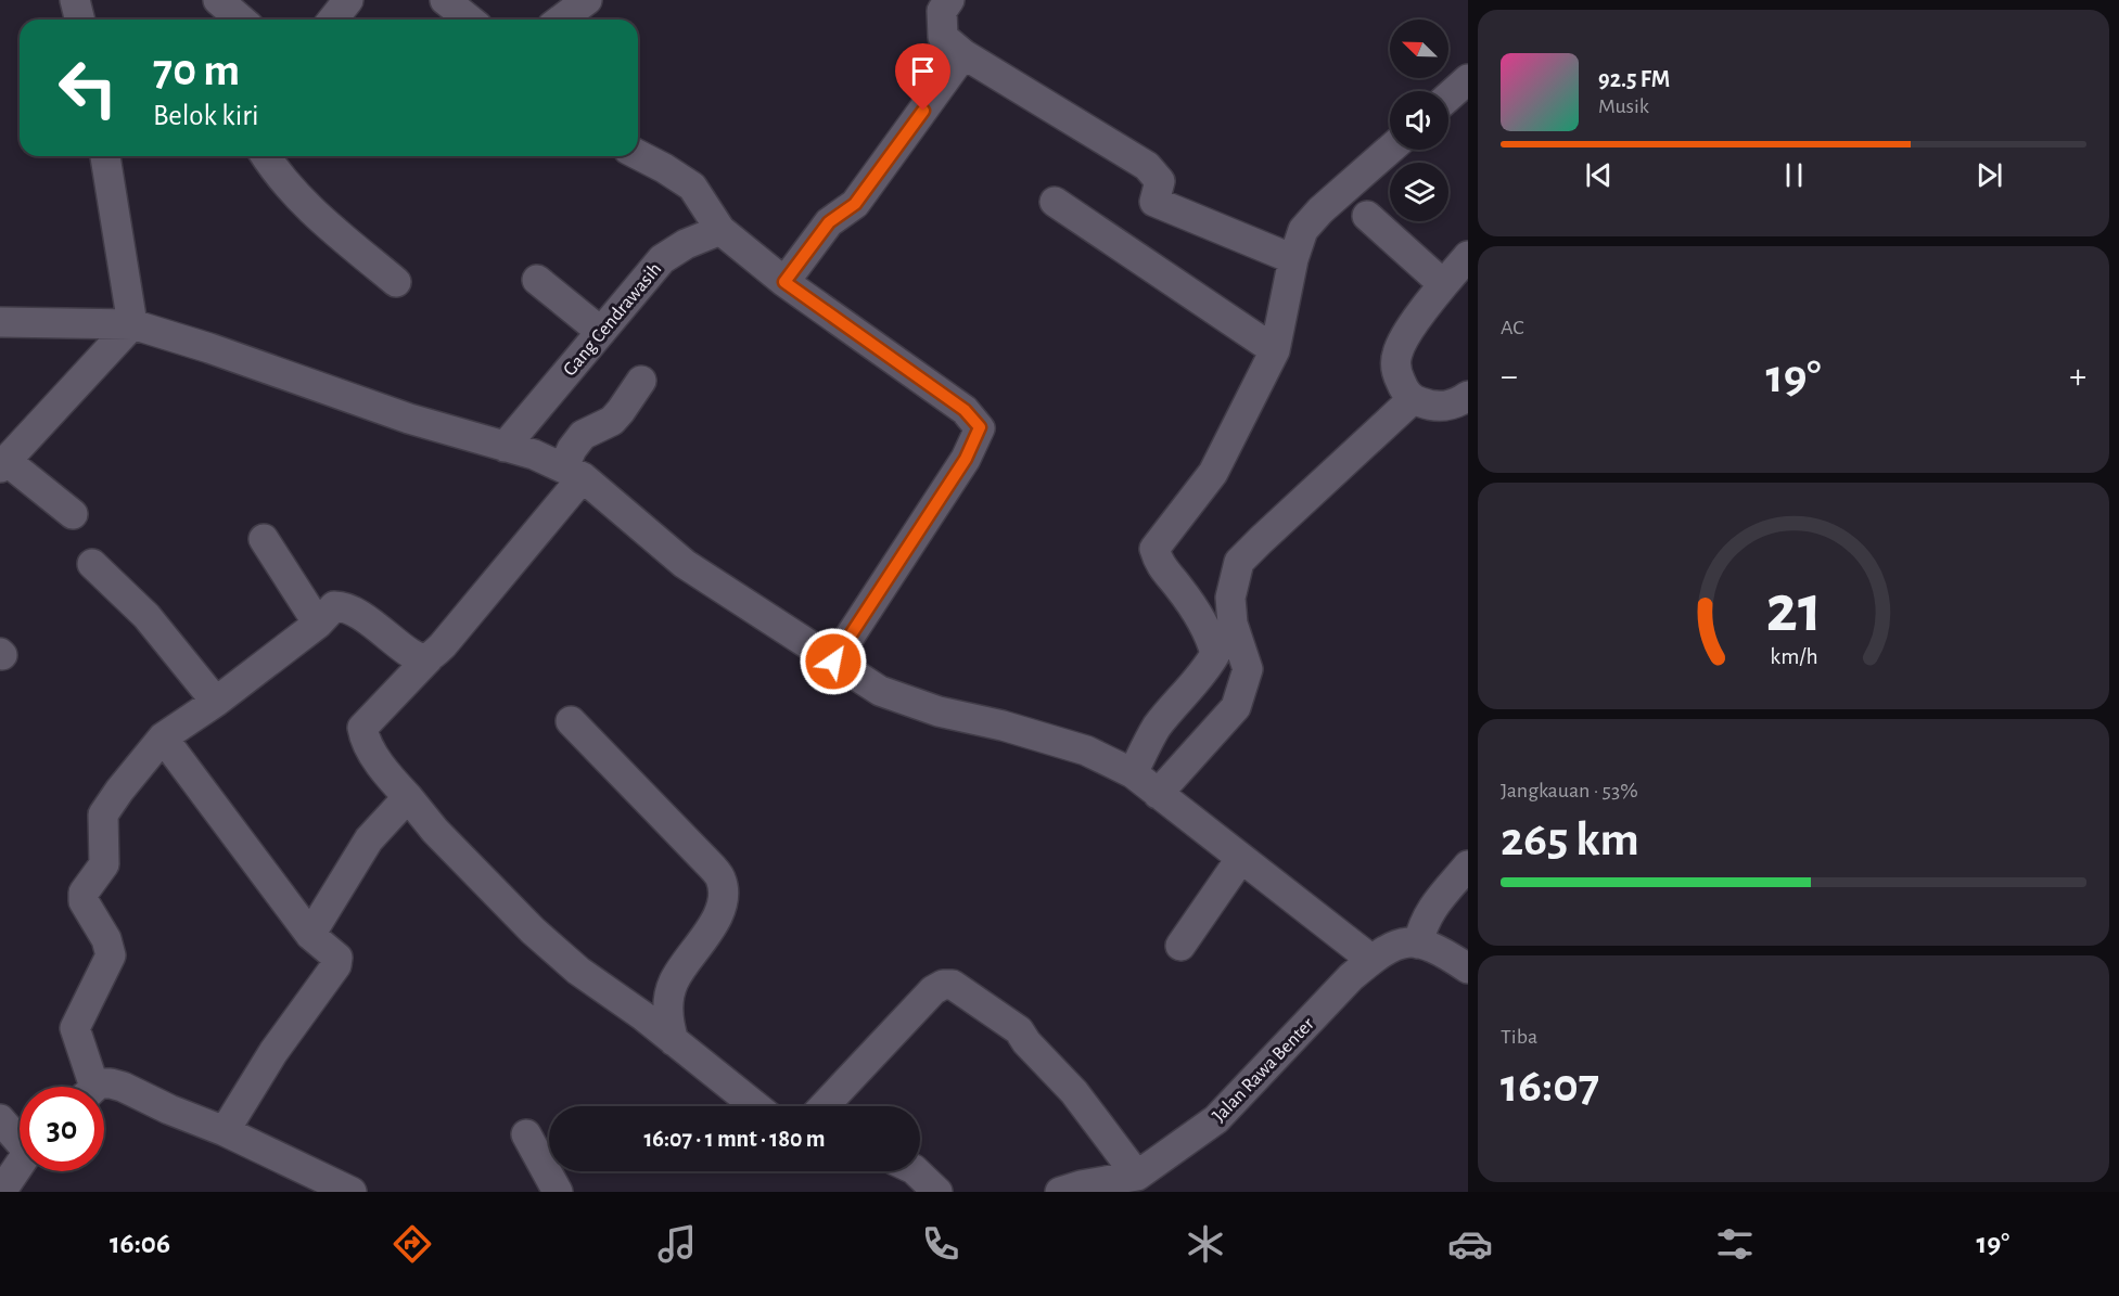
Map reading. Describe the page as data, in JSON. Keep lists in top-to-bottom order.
{
  "streets": {
    "street": ["Gang Cendrawasih", "Jalan Rawa Benter"]
  },
  "north": "top left",
  "page": {
    "turn": ["70 m", "Belok kiri"],
    "song": ["92.5 FM", "Musik"],
    "tile": [
      "AC",
      ["Jangkauan · 53%", "265 km"],
      ["Tiba", "16:07"]
    ],
    "heat": ["−", "19°", "+"],
    "limit": "30",
    "trip": "16:07 · 1 mnt · 180 m",
    "tabs": ["16:06", "19°"],
    "gauge": ["21", "km/h"]
  }
}
